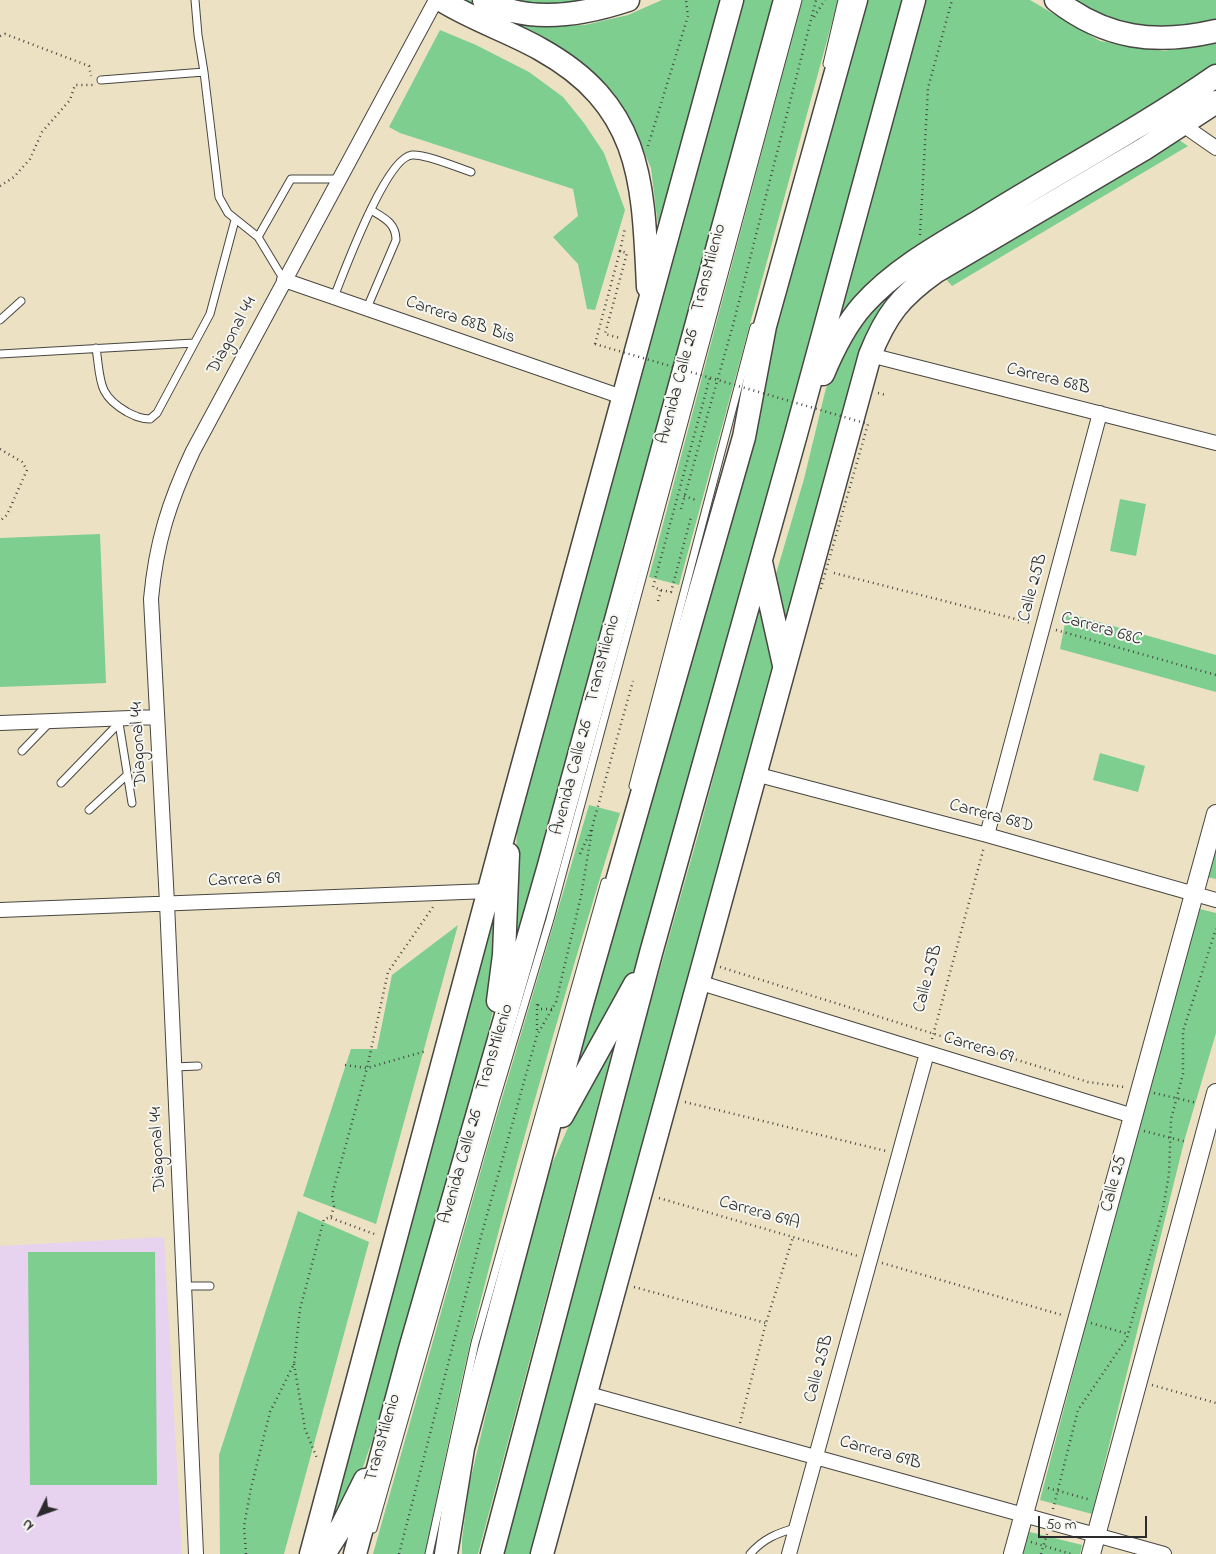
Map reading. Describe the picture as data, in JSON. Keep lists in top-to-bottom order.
{
  "streets": {
    "main road": ["Avenida Calle 26"],
    "street": [
      "Carrera 68B Bis",
      "Diagonal 44",
      "Carrera 68B",
      "Calle 25B",
      "Carrera 68D",
      "Carrera 69",
      "Calle 25",
      "Carrera 69B"
    ],
    "lane": ["TransMilenio"],
    "path": ["Carrera 68C", "Carrera 69A"]
  },
  "crossings": [
    ["Carrera 68B Bis", "Diagonal 44"],
    ["Diagonal 44", "Carrera 69"],
    ["Carrera 68B", "Calle 25B"],
    ["Calle 25B", "Carrera 68C"],
    ["Calle 25B", "Carrera 68D"],
    ["Calle 25B", "Carrera 69"],
    ["Calle 25B", "Carrera 69A"],
    ["Calle 25B", "Carrera 69B"],
    ["Carrera 68D", "Calle 25"],
    ["Carrera 69", "Calle 25"],
    ["Calle 25", "Carrera 69A"],
    ["Calle 25", "Carrera 69B"]
  ],
  "scale_bar": "50 m",
  "north": "bottom left"
}
